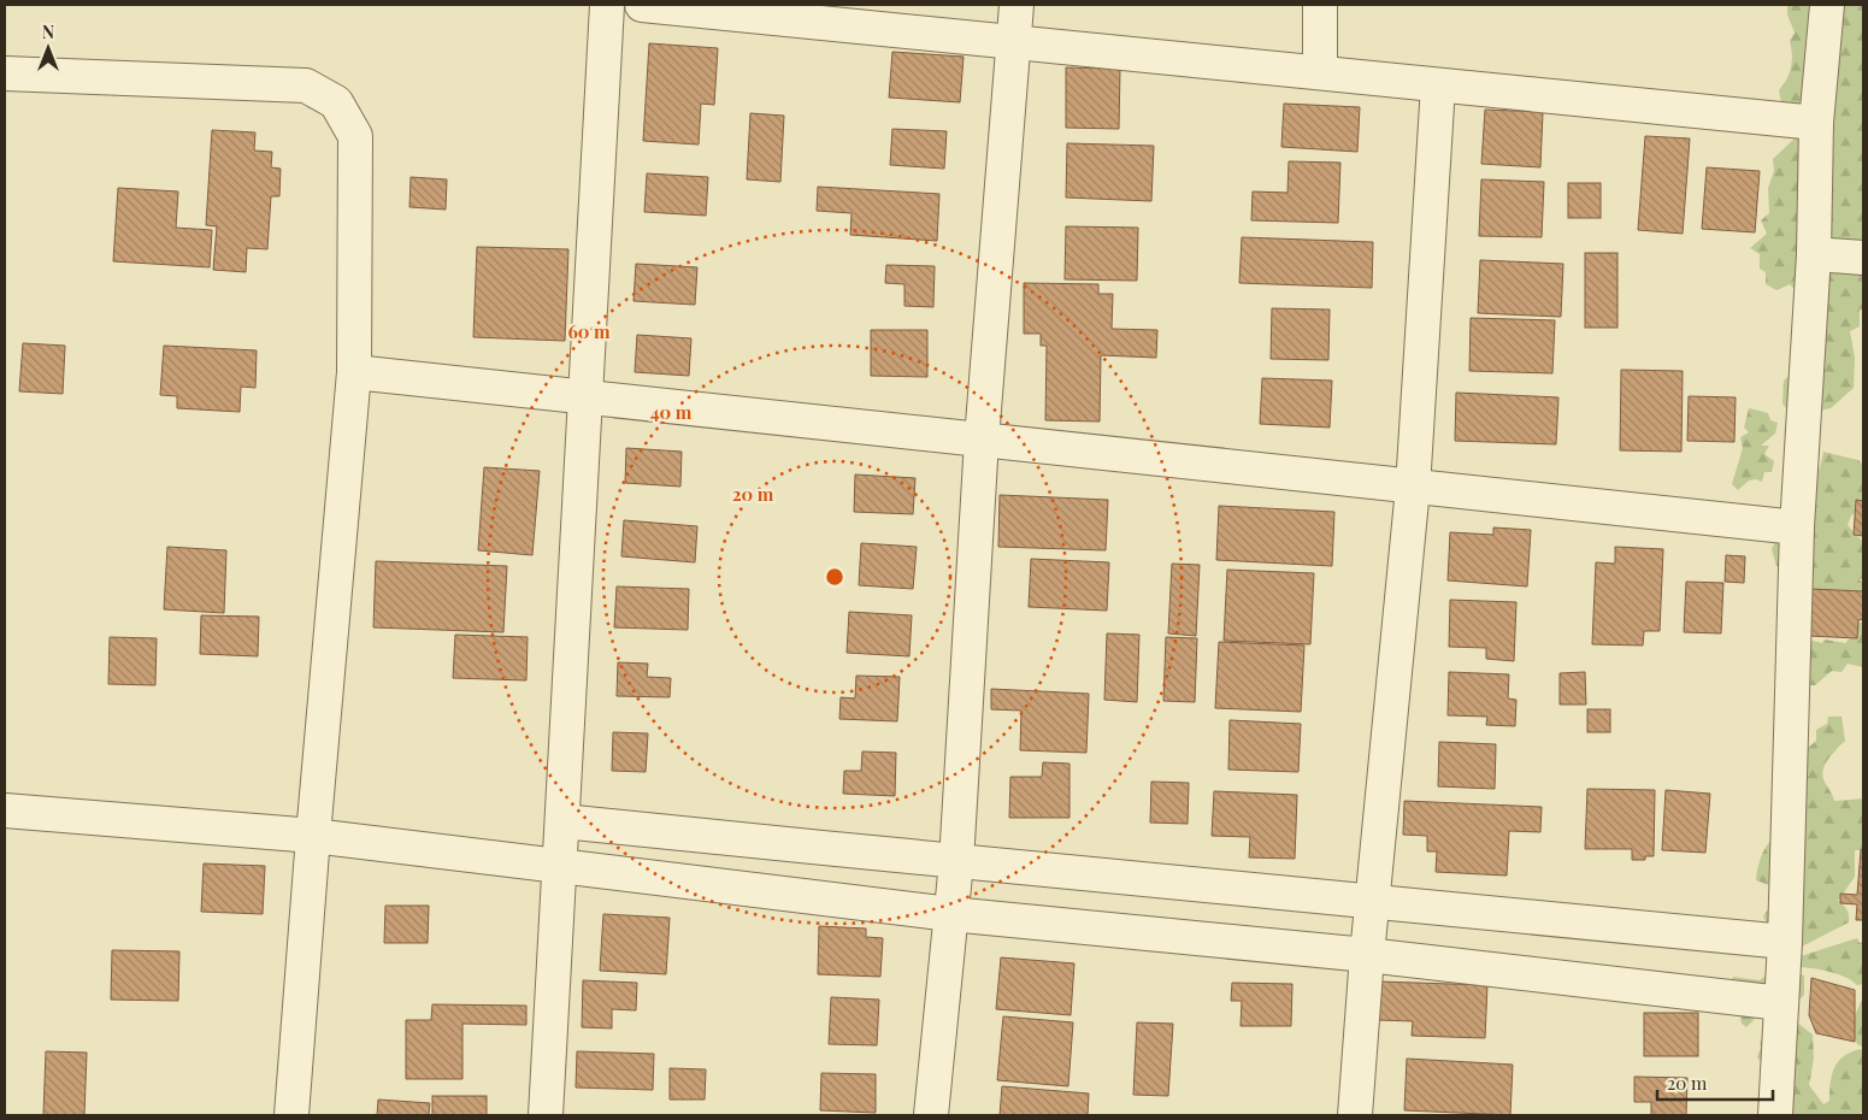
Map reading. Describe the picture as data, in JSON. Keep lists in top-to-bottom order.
{
  "scale_bar": "20 m",
  "north": "top",
  "rings": ["60 m", "40 m", "20 m"]
}
